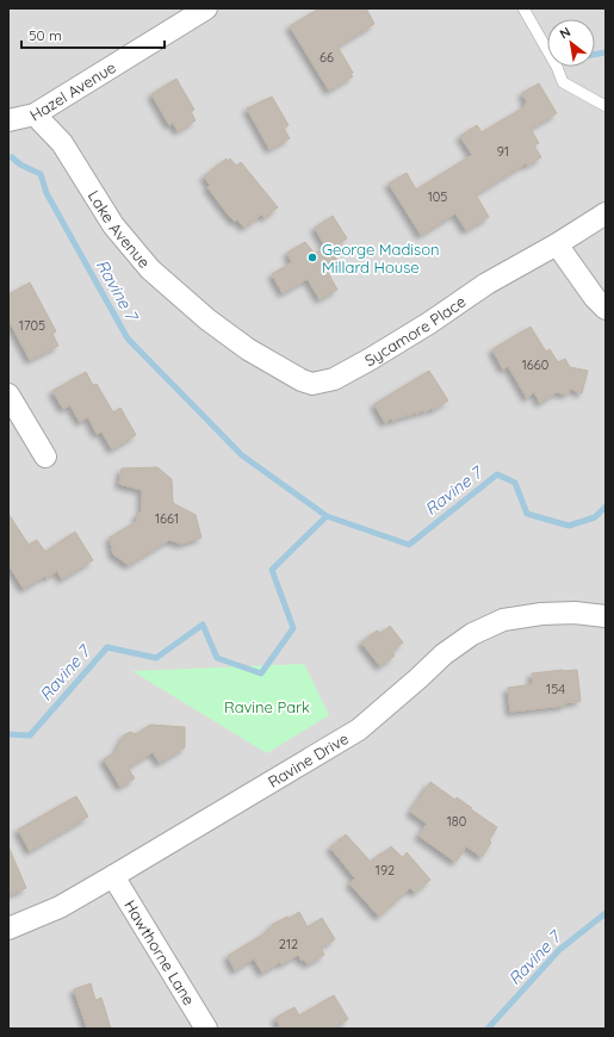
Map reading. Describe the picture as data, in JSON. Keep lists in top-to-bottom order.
{
  "streets": {
    "street": [
      "Hazel Avenue",
      "Lake Avenue",
      "Sycamore Place",
      "Ravine Drive",
      "Hawthorne Lane"
    ]
  },
  "crossings": [
    ["Hazel Avenue", "Lake Avenue"],
    ["Lake Avenue", "Sycamore Place"],
    ["Ravine Drive", "Hawthorne Lane"]
  ],
  "water": ["Ravine 7"],
  "parks": ["Ravine Park"],
  "places": ["George Madison Millard House"],
  "house_numbers": [
    "66",
    "91",
    "105",
    "1705",
    "1660",
    "1661",
    "154",
    "180",
    "192",
    "212"
  ],
  "scale_bar": "50 m",
  "north": "top left"
}
